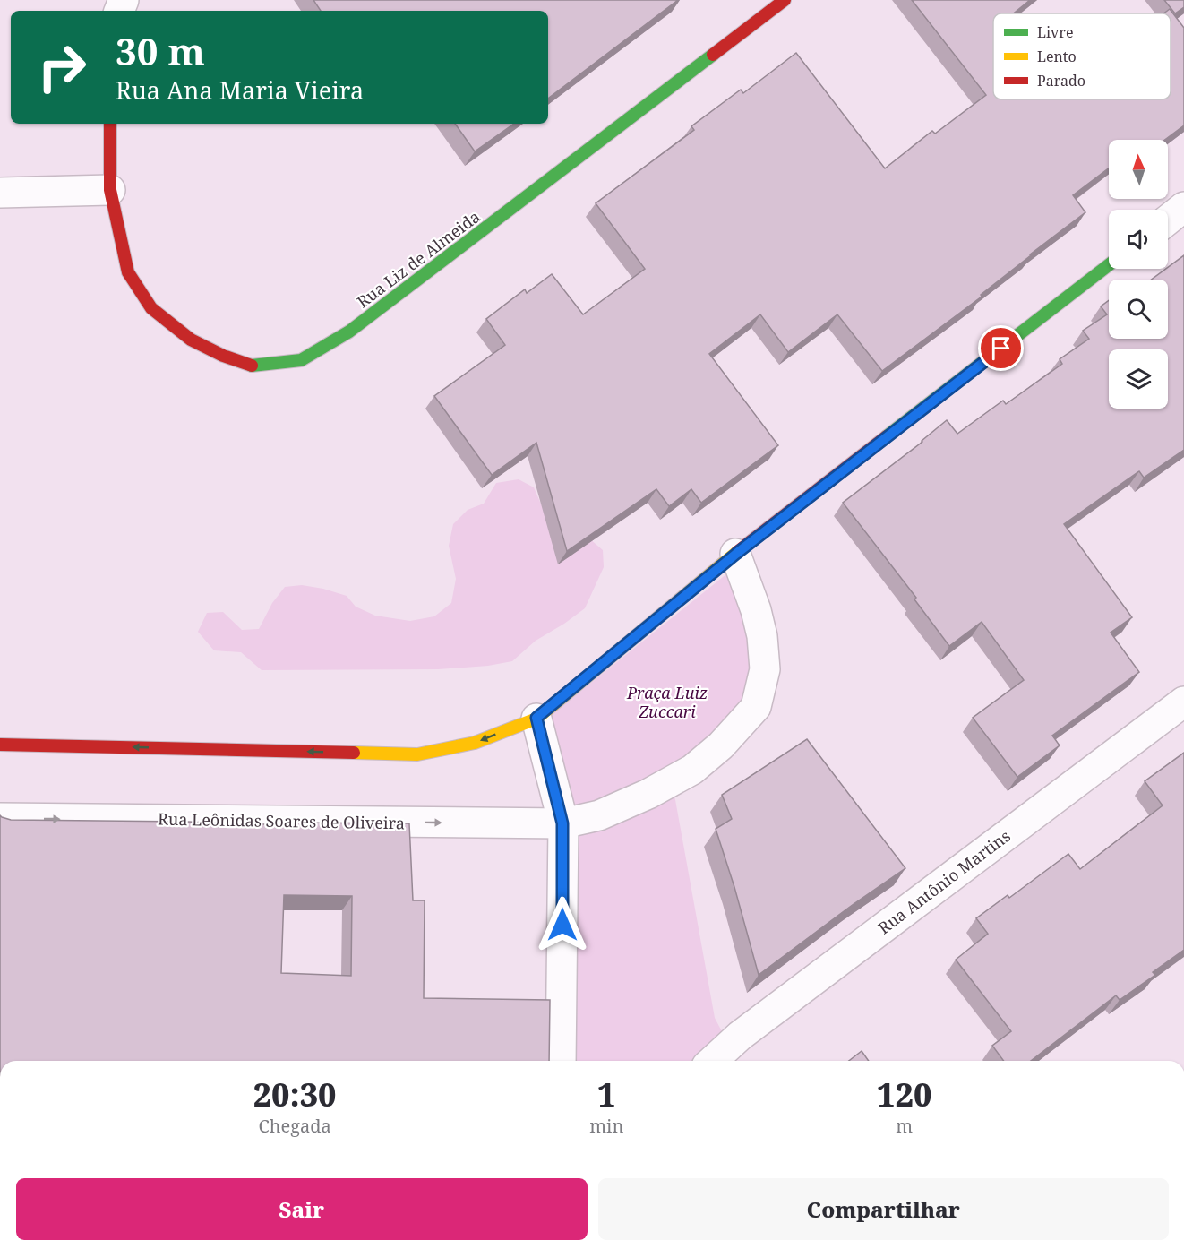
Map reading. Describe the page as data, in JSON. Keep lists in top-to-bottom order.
{
  "streets": {
    "street": ["Rua Liz de Almeida", "Rua Leônidas Soares de Oliveira", "Rua Antônio Martins"]
  },
  "parks": ["Praça Luiz Zuccari"],
  "legend": ["Livre", "Lento", "Parado"],
  "north": "top",
  "page": {
    "turn": ["30 m", "Rua Ana Maria Vieira"],
    "eta": [
      "20:30",
      "Chegada",
      "1",
      "min",
      "120",
      "m"
    ],
    "buttons": ["Sair", "Compartilhar"]
  }
}
